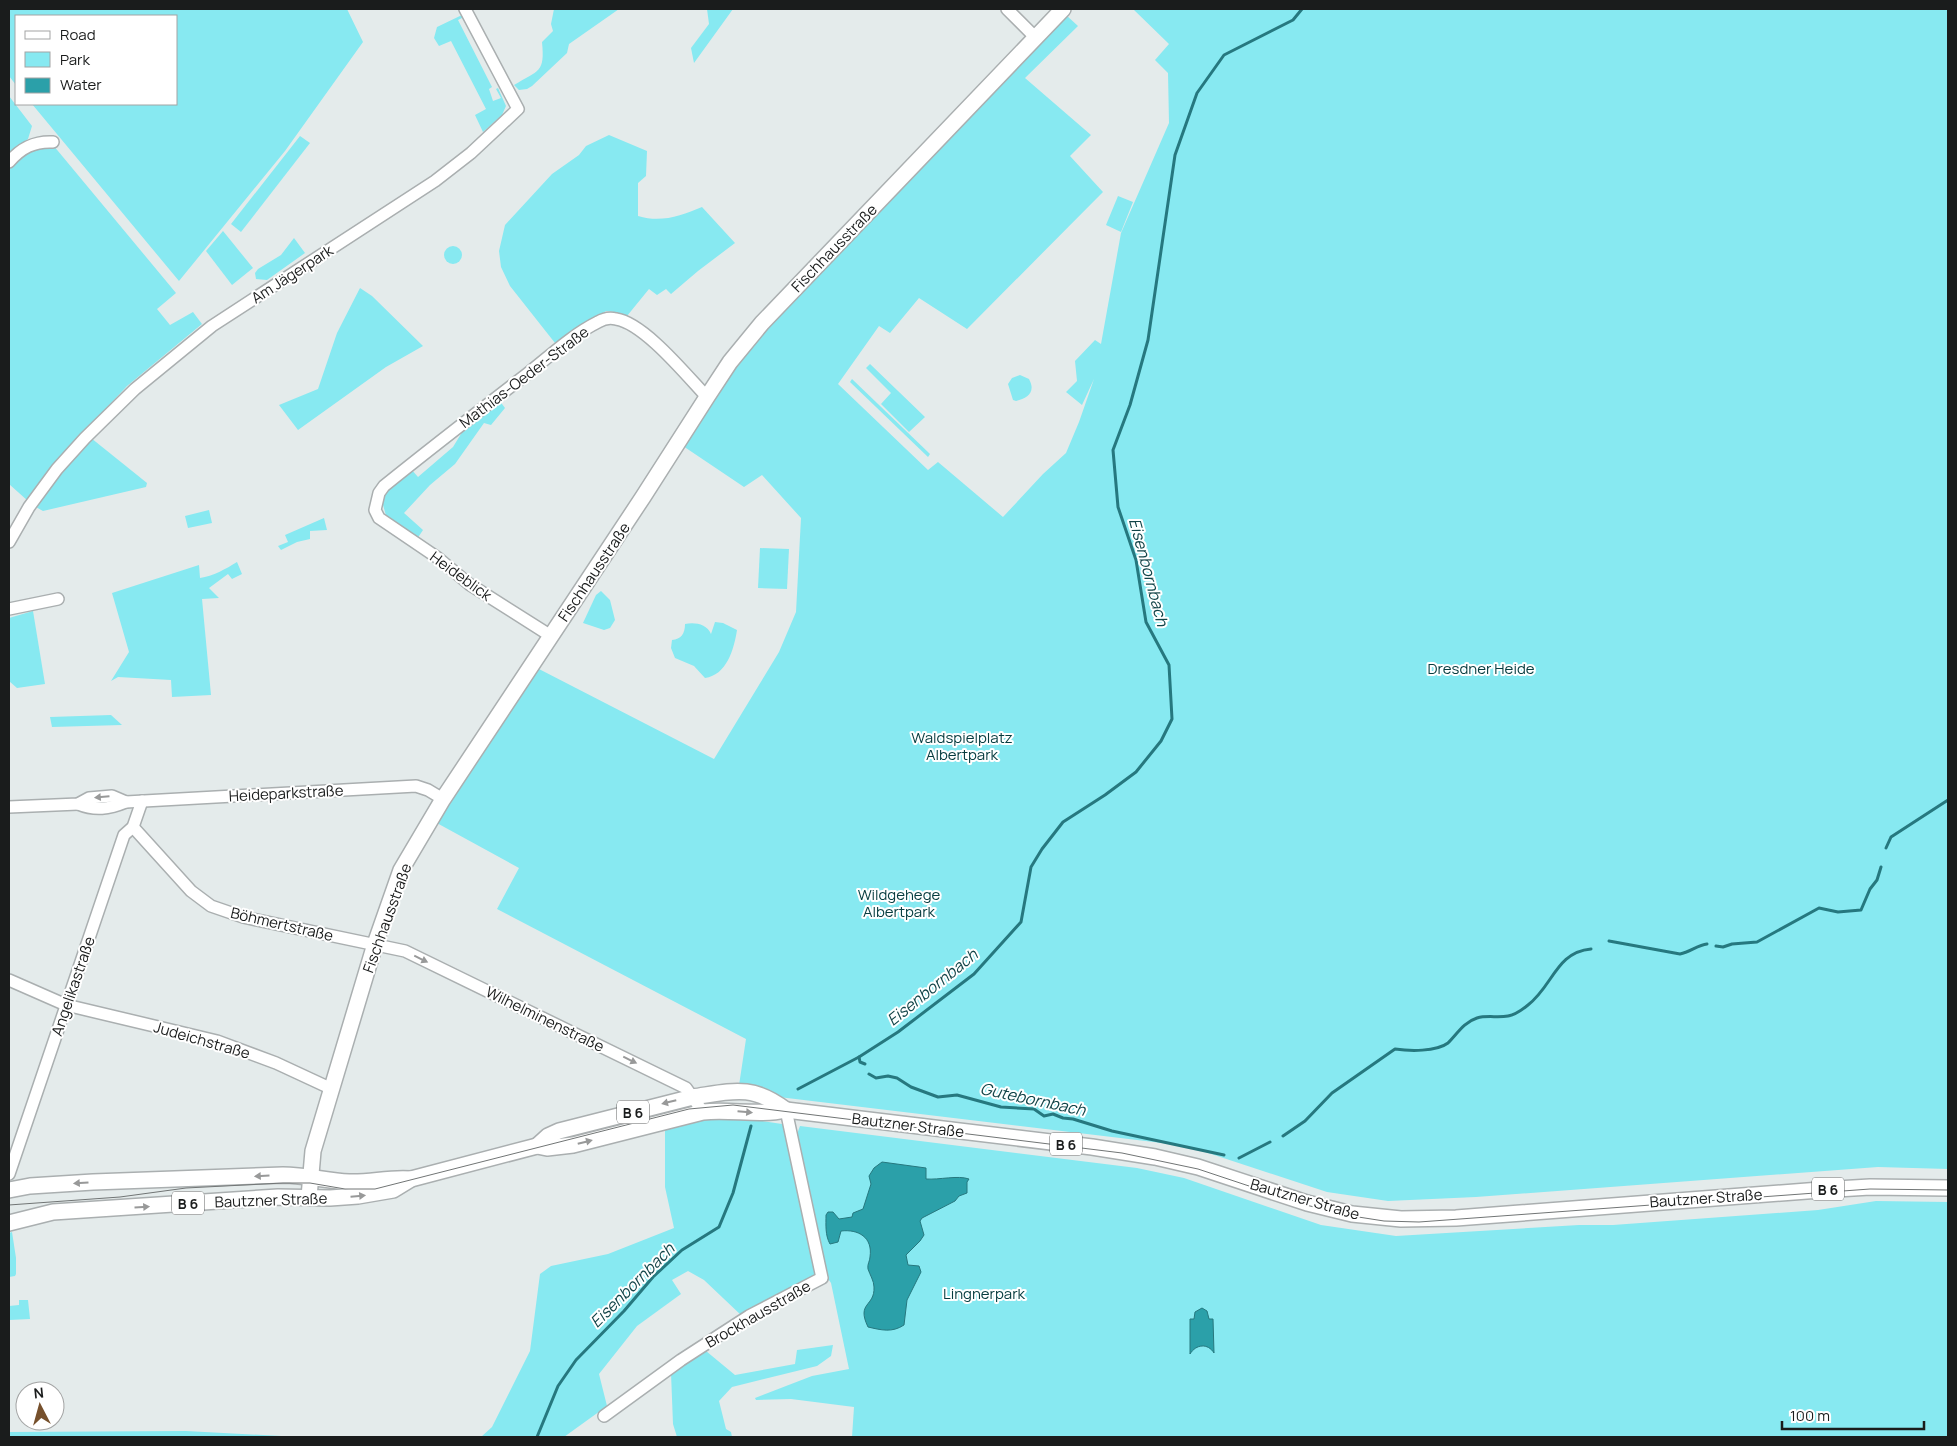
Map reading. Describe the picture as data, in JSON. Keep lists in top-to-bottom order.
{
  "streets": {
    "main road": ["Fischhausstraße", "B 6", "Bautzner Straße"],
    "street": [
      "Am Jägerpark",
      "Mathias-Oeder-Straße",
      "Heideblick",
      "Heideparkstraße",
      "Böhmertstraße",
      "Angelikastraße",
      "Wilhelminenstraße",
      "Judeichstraße",
      "Brockhausstraße"
    ]
  },
  "crossings": [
    ["Fischhausstraße", "Mathias-Oeder-Straße"],
    ["Fischhausstraße", "Heideblick"],
    ["Fischhausstraße", "Heideparkstraße"],
    ["Fischhausstraße", "Böhmertstraße"],
    ["Fischhausstraße", "Wilhelminenstraße"],
    ["Fischhausstraße", "Judeichstraße"],
    ["Fischhausstraße", "Bautzner Straße"],
    ["Mathias-Oeder-Straße", "Heideblick"],
    ["Heideparkstraße", "Angelikastraße"],
    ["Böhmertstraße", "Angelikastraße"],
    ["Böhmertstraße", "Wilhelminenstraße"],
    ["Angelikastraße", "Judeichstraße"],
    ["Wilhelminenstraße", "Bautzner Straße"],
    ["Bautzner Straße", "Brockhausstraße"]
  ],
  "one_way": ["Wilhelminenstraße"],
  "water": ["Eisenbornbach", "Gutebornbach"],
  "parks": [
    "Dresdner Heide",
    "Waldspielplatz Albertpark",
    "Wildgehege Albertpark",
    "Lingnerpark"
  ],
  "legend": ["Road", "Park", "Water"],
  "scale_bar": "100 m",
  "north": "top"
}
